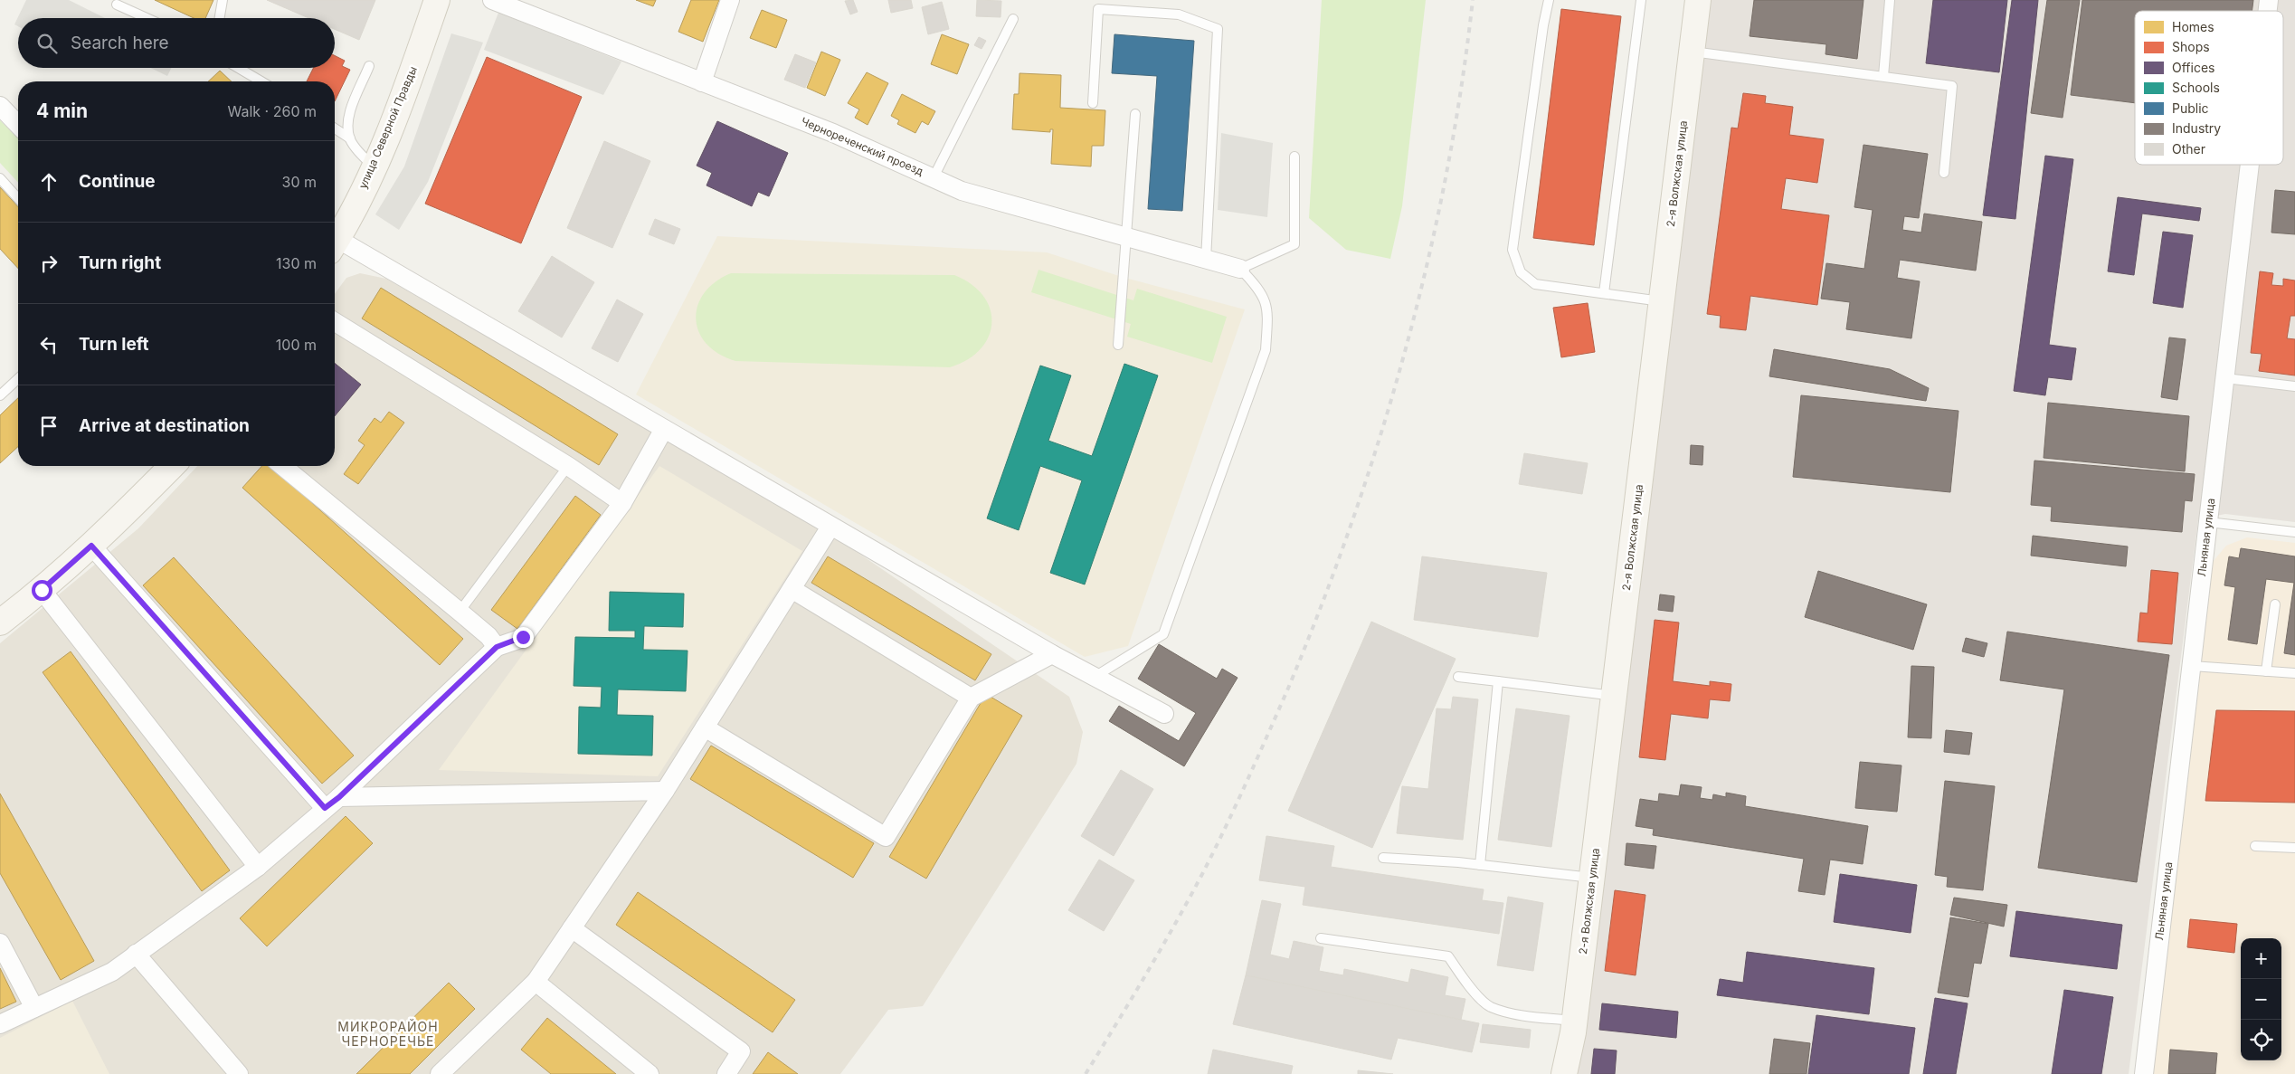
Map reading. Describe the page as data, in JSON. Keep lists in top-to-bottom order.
{
  "streets": {
    "street": [
      "улица Северной Правды",
      "Чернореченский проезд",
      "2-я Волжская улица",
      "Льняная улица"
    ]
  },
  "districts": ["МИКРОРАЙОН ЧЕРНОРЕЧЬЕ"],
  "legend": [
    "Homes",
    "Shops",
    "Offices",
    "Schools",
    "Public",
    "Industry",
    "Other"
  ],
  "page": {
    "search": "Search here",
    "heading": ["4 min", "Walk · 260 m"],
    "list": [
      ["Continue", "30 m"],
      ["Turn right", "130 m"],
      ["Turn left", "100 m"],
      "Arrive at destination"
    ],
    "map_buttons": ["+", "−"]
  }
}
